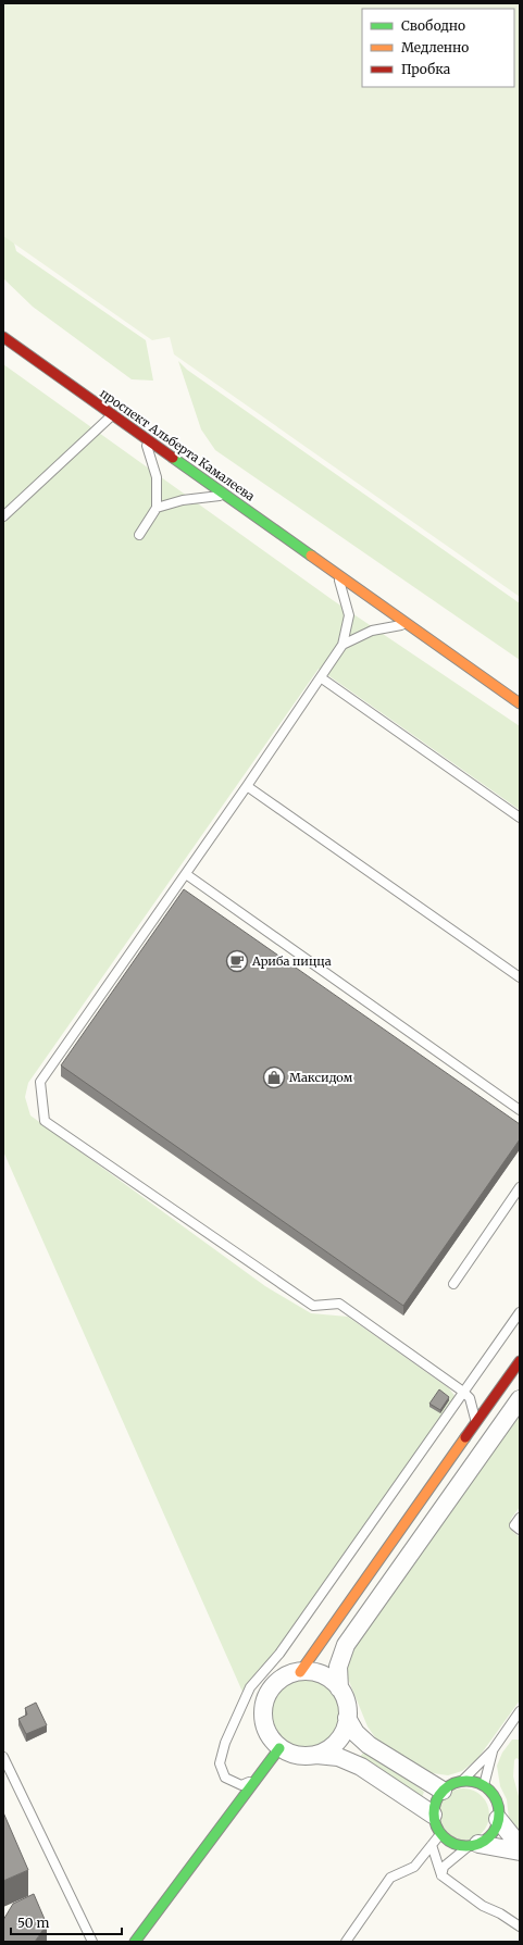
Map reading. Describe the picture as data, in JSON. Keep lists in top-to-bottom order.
{
  "streets": {
    "street": ["проспект Альберта Камалеева"]
  },
  "places": {
    "cafe": ["Ариба пицца"],
    "shop": ["Максидом"]
  },
  "legend": ["Свободно", "Медленно", "Пробка"],
  "scale_bar": "50 m"
}
